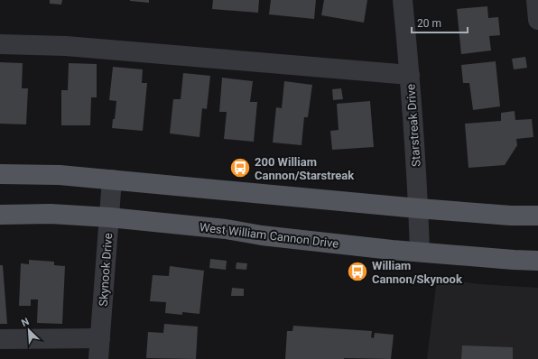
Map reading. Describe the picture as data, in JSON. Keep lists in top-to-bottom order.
{
  "streets": {
    "main road": ["West William Cannon Drive"],
    "street": ["Starstreak Drive", "Skynook Drive"]
  },
  "crossings": [
    ["Starstreak Drive", "West William Cannon Drive"],
    ["West William Cannon Drive", "Skynook Drive"]
  ],
  "places": {
    "bus stop": ["200 William Cannon/Starstreak", "William Cannon/Skynook"]
  },
  "scale_bar": "20 m",
  "north": "top left"
}
